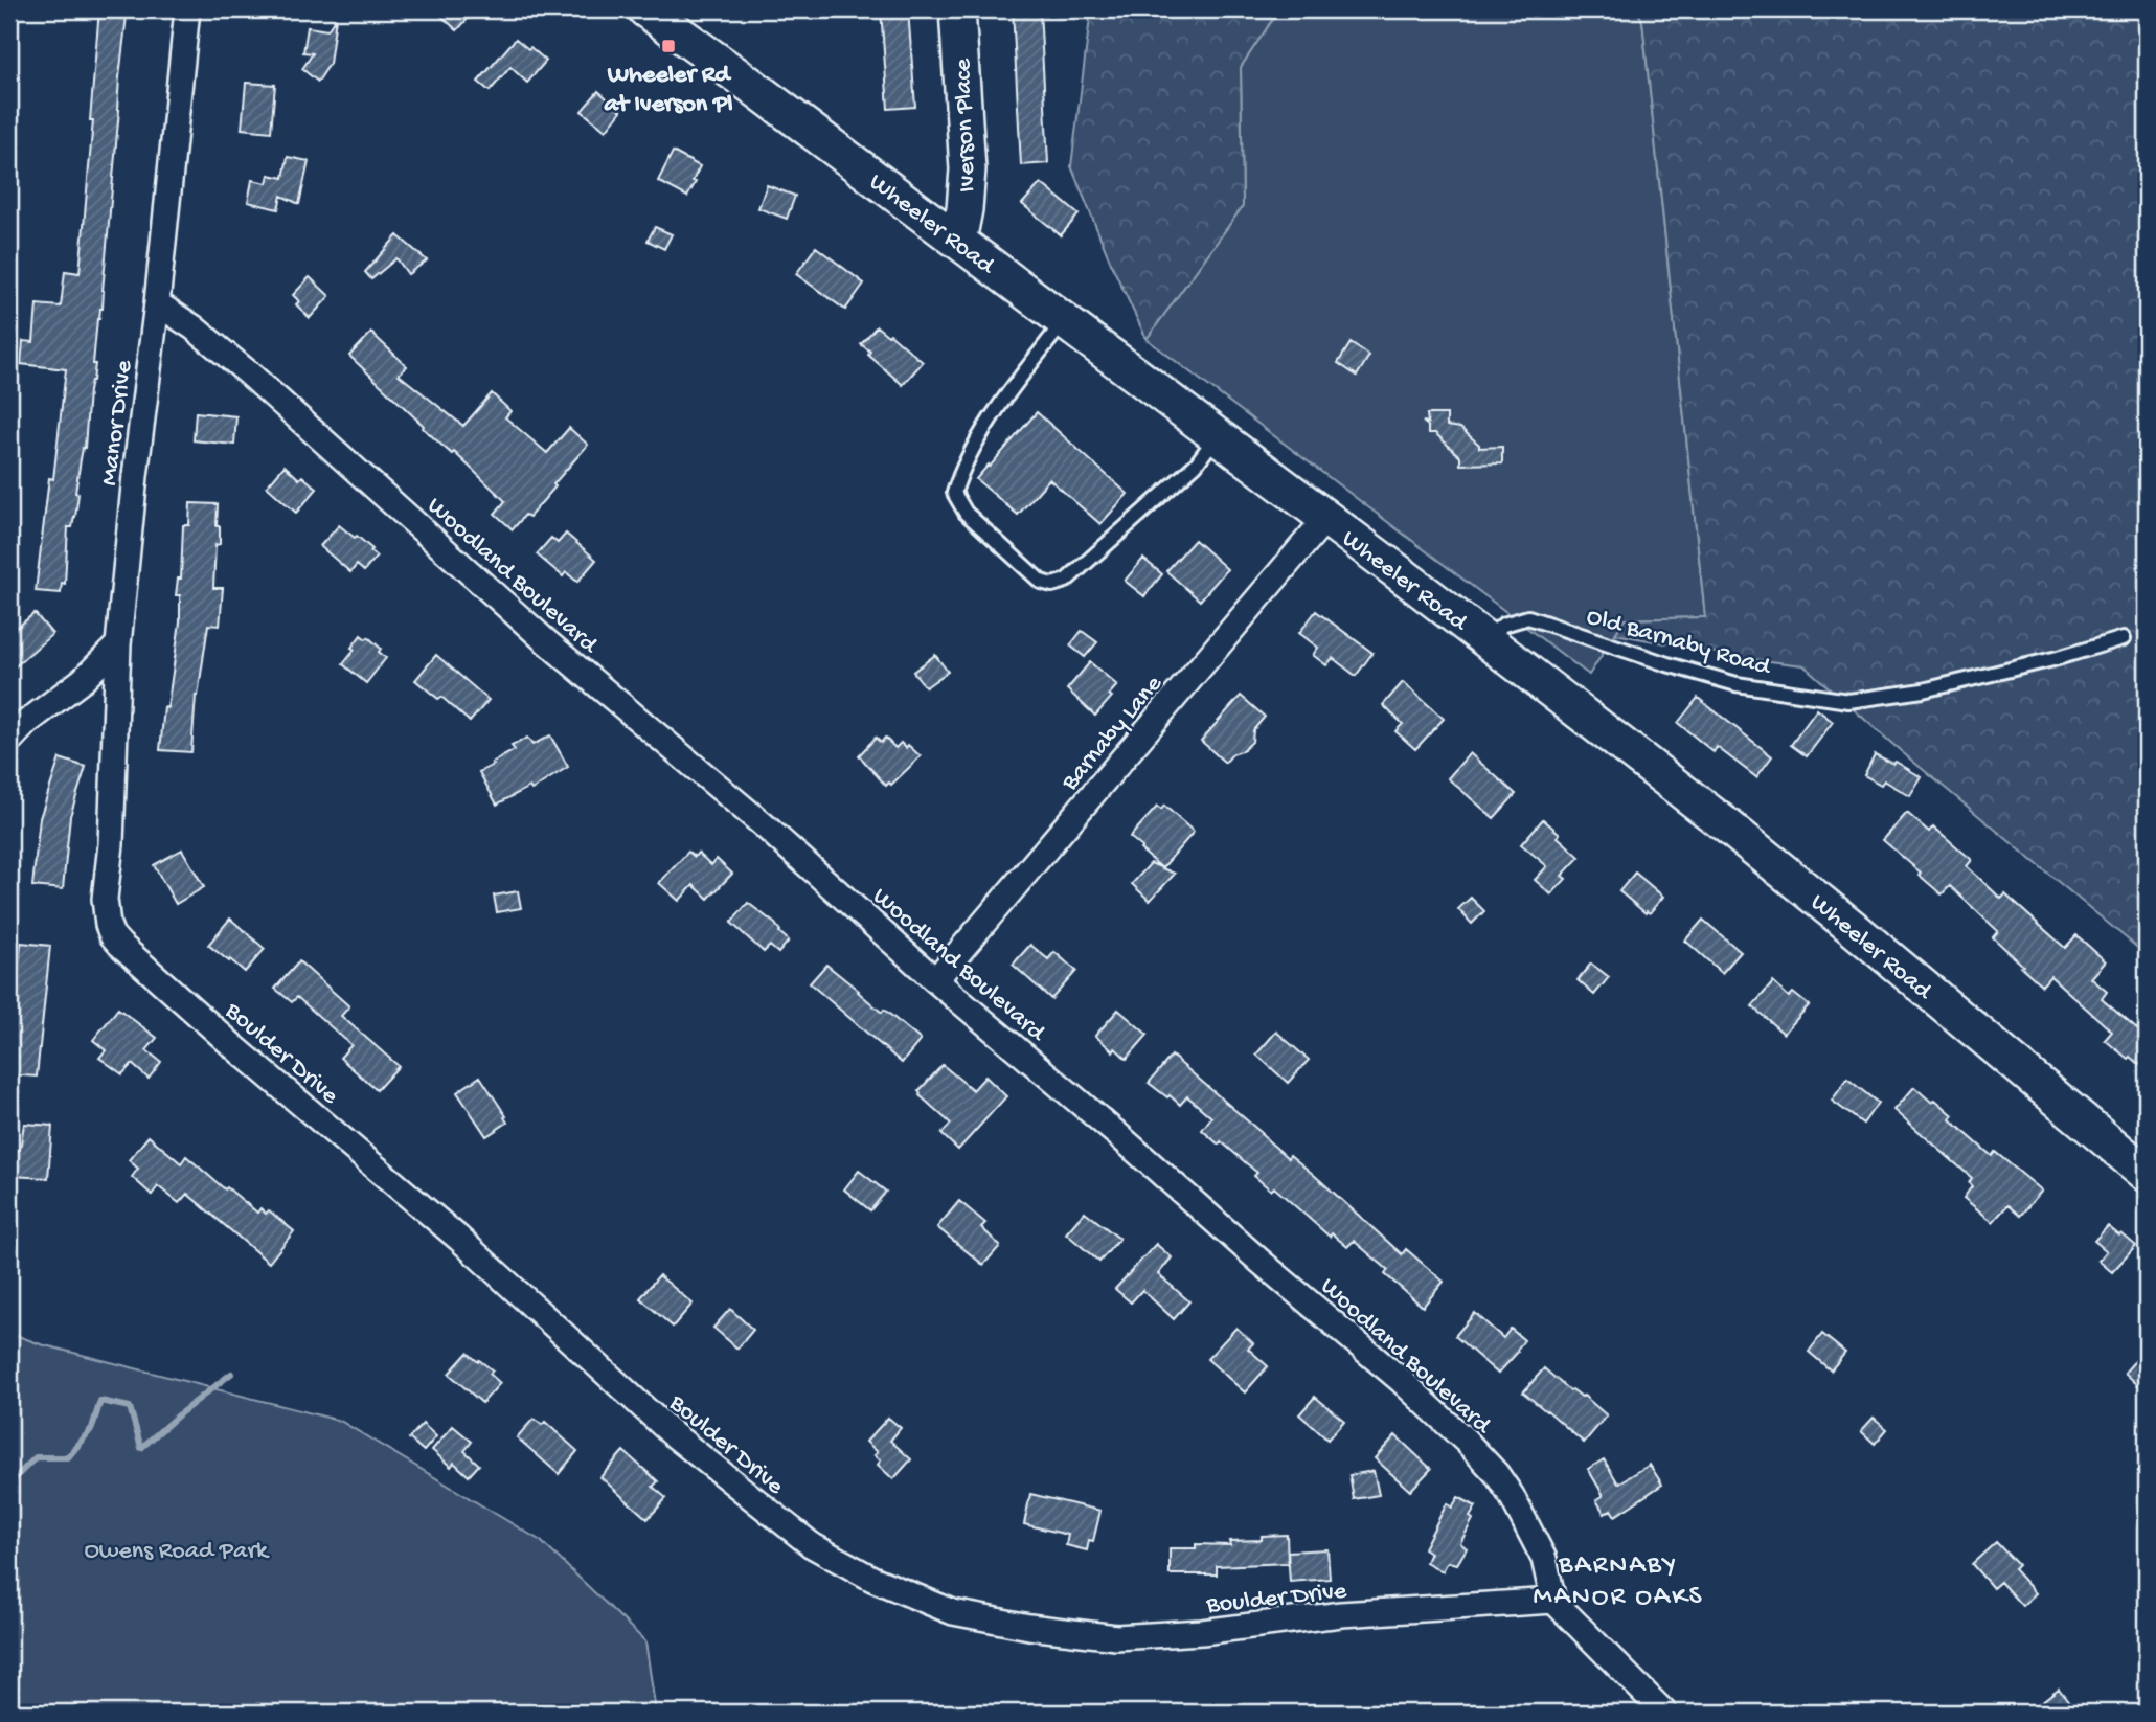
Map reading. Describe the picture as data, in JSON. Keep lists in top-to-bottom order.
{
  "streets": {
    "main road": ["Iverson Place", "Wheeler Road"],
    "street": [
      "Manor Drive",
      "Woodland Boulevard",
      "Barnaby Lane",
      "Boulder Drive"
    ],
    "lane": ["Old Barnaby Road"]
  },
  "crossings": [
    ["Iverson Place", "Wheeler Road"],
    ["Wheeler Road", "Old Barnaby Road"],
    ["Wheeler Road", "Barnaby Lane"],
    ["Manor Drive", "Woodland Boulevard"],
    ["Manor Drive", "Boulder Drive"],
    ["Woodland Boulevard", "Barnaby Lane"],
    ["Woodland Boulevard", "Boulder Drive"]
  ],
  "districts": ["BARNABY MANOR OAKS"],
  "parks": ["Owens Road Park"],
  "places": {
    "transit": ["Wheeler Rd at Iverson Pl"]
  }
}
